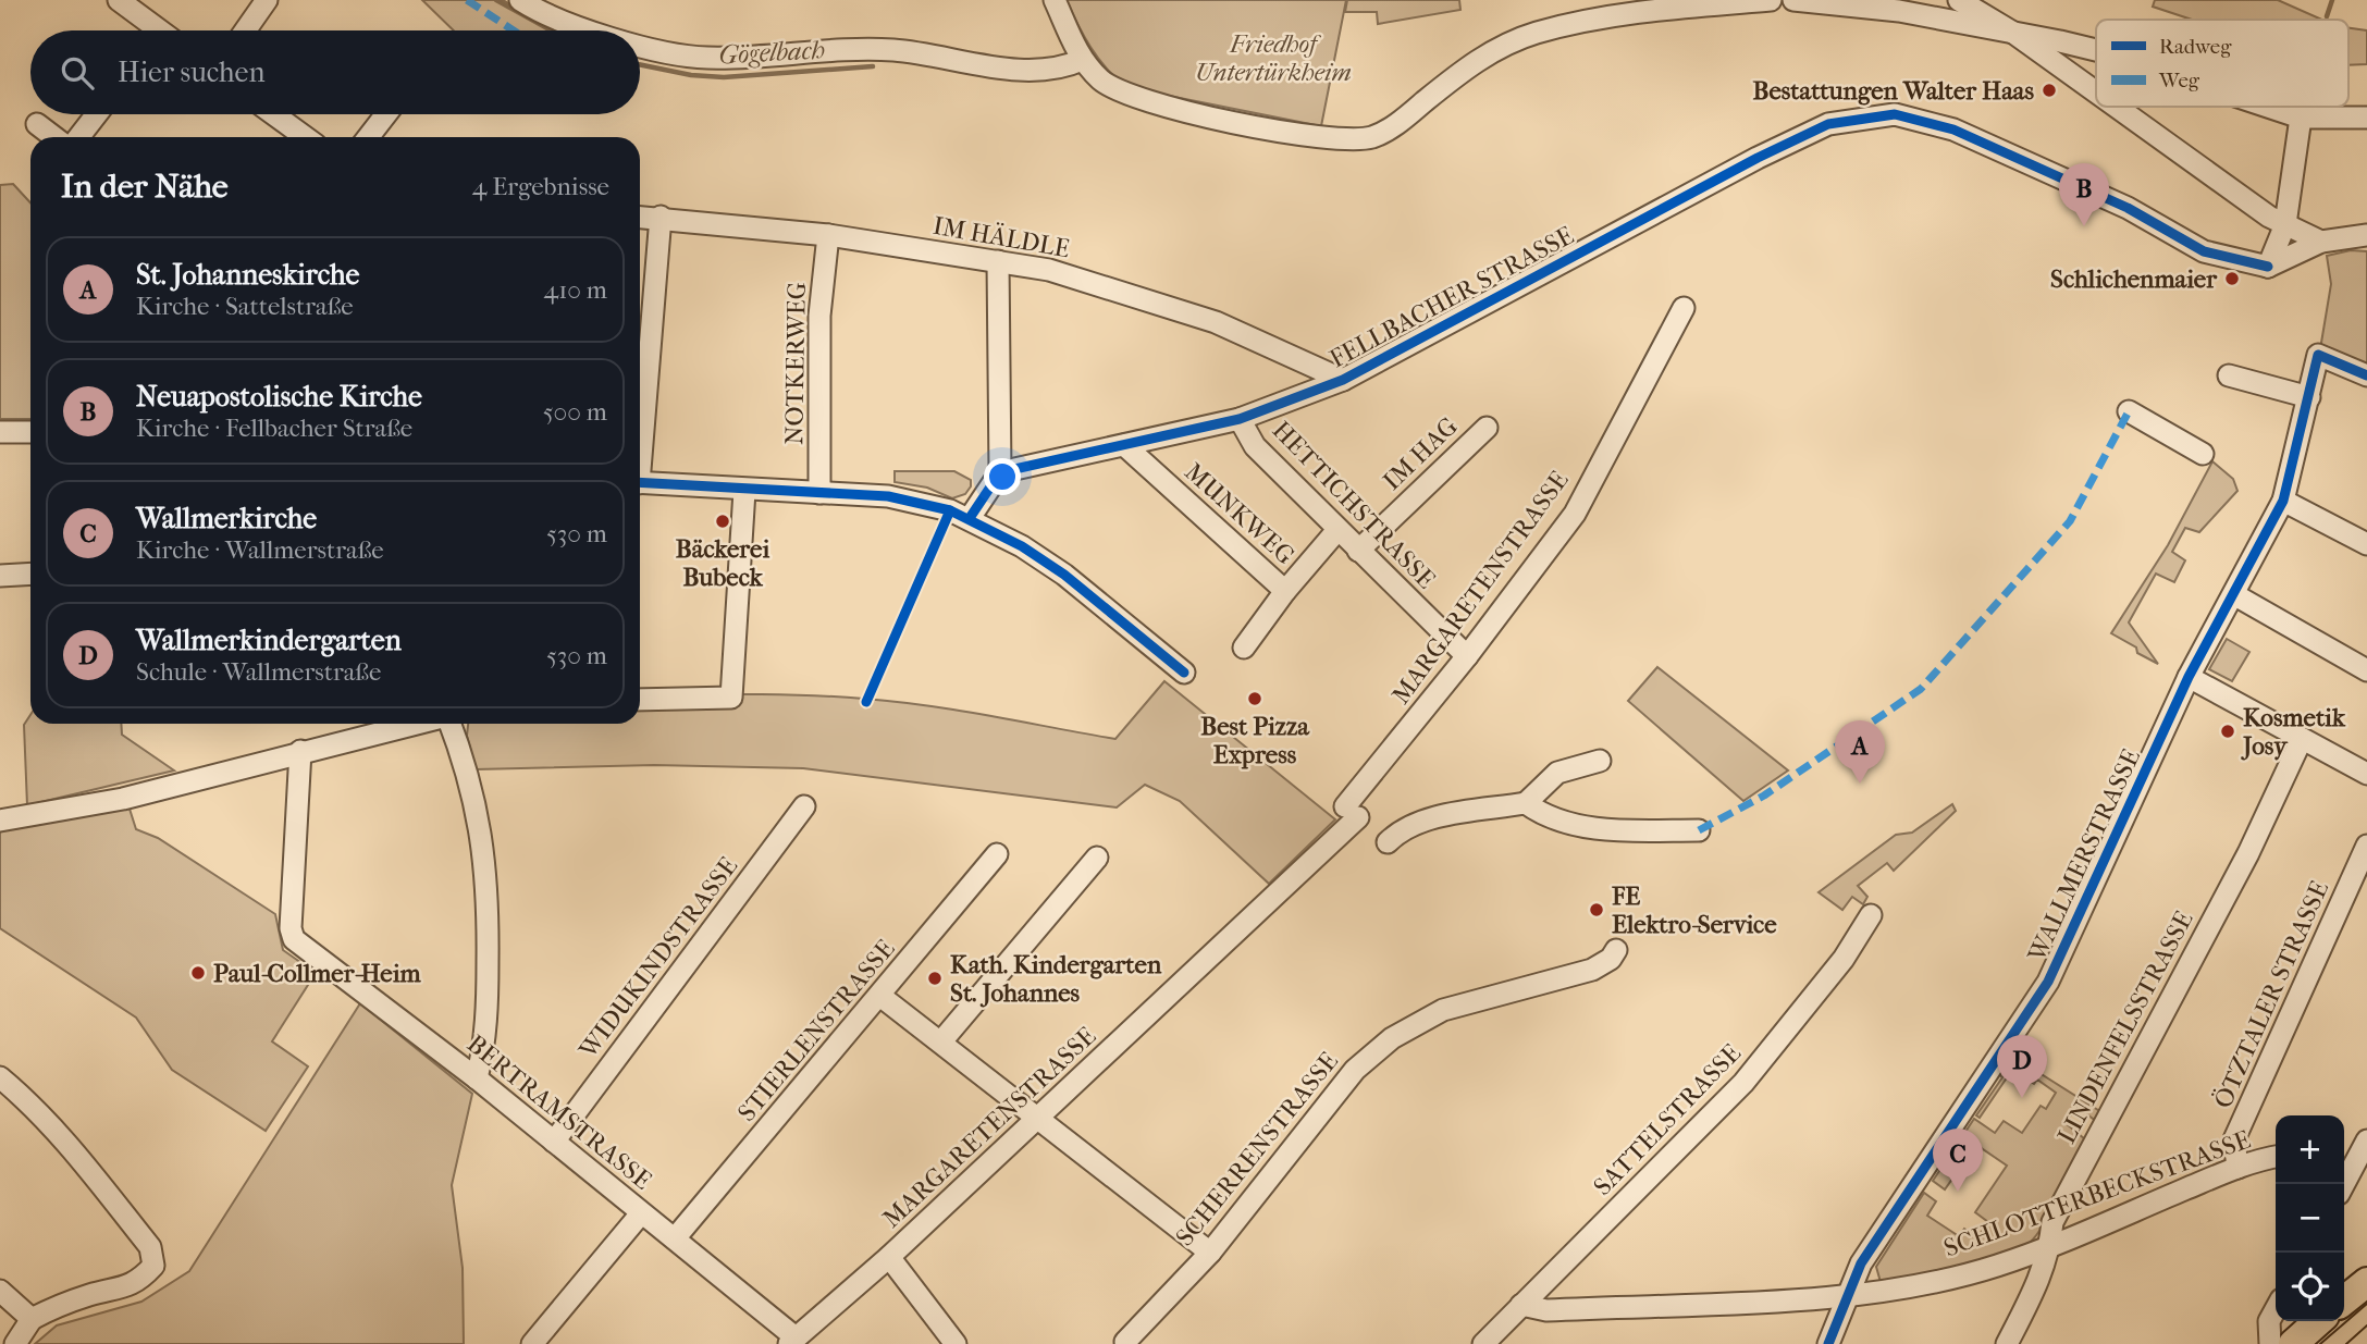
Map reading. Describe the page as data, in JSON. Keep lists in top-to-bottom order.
{
  "streets": {
    "street": [
      "IM HÄLDLE",
      "FELLBACHER STRASSE",
      "NOTKERWEG",
      "IM HAG",
      "HETTICHSTRASSE",
      "MUNKWEG",
      "MARGARETENSTRASSE",
      "WALLMERSTRASSE",
      "WIDUKINDSTRASSE",
      "ÖTZTALER STRASSE",
      "LINDENFELSSTRASSE",
      "STIERLENSTRASSE",
      "BERTRAMSTRASSE",
      "SATTELSTRASSE",
      "SCHERRENSTRASSE",
      "SCHLOTTERBECKSTRASSE"
    ]
  },
  "crossings": [
    ["IM HÄLDLE", "FELLBACHER STRASSE"],
    ["IM HÄLDLE", "NOTKERWEG"],
    ["FELLBACHER STRASSE", "HETTICHSTRASSE"],
    ["FELLBACHER STRASSE", "MUNKWEG"],
    ["IM HAG", "HETTICHSTRASSE"],
    ["HETTICHSTRASSE", "MARGARETENSTRASSE"],
    ["MARGARETENSTRASSE", "BERTRAMSTRASSE"],
    ["WALLMERSTRASSE", "SCHLOTTERBECKSTRASSE"],
    ["WIDUKINDSTRASSE", "BERTRAMSTRASSE"],
    ["ÖTZTALER STRASSE", "SCHLOTTERBECKSTRASSE"],
    ["LINDENFELSSTRASSE", "SCHLOTTERBECKSTRASSE"],
    ["STIERLENSTRASSE", "BERTRAMSTRASSE"],
    ["SATTELSTRASSE", "SCHLOTTERBECKSTRASSE"]
  ],
  "water": ["Gögelbach"],
  "parks": ["Friedhof Untertürkheim"],
  "places": [
    "Bestattungen Walter Haas",
    "Schlichenmaier",
    "Bäckerei Bubeck",
    "Best Pizza Express",
    "Kosmetik Josy",
    "FE Elektro-Service",
    "Paul-Collmer-Heim",
    "Kath. Kindergarten St. Johannes"
  ],
  "legend": ["Radweg", "Weg"],
  "page": {
    "search": "Hier suchen",
    "heading": ["In der Nähe", "4 Ergebnisse"],
    "pins": [
      "B",
      "A",
      "D",
      "C"
    ],
    "list": [
      {
        "mark": "A",
        "name": "St. Johanneskirche",
        "note": "Kirche · Sattelstraße",
        "value": "410 m"
      },
      {
        "mark": "B",
        "name": "Neuapostolische Kirche",
        "note": "Kirche · Fellbacher Straße",
        "value": "500 m"
      },
      {
        "mark": "C",
        "name": "Wallmerkirche",
        "note": "Kirche · Wallmerstraße",
        "value": "530 m"
      },
      {
        "mark": "D",
        "name": "Wallmerkindergarten",
        "note": "Schule · Wallmerstraße",
        "value": "530 m"
      }
    ],
    "map_buttons": ["+", "−"]
  }
}
